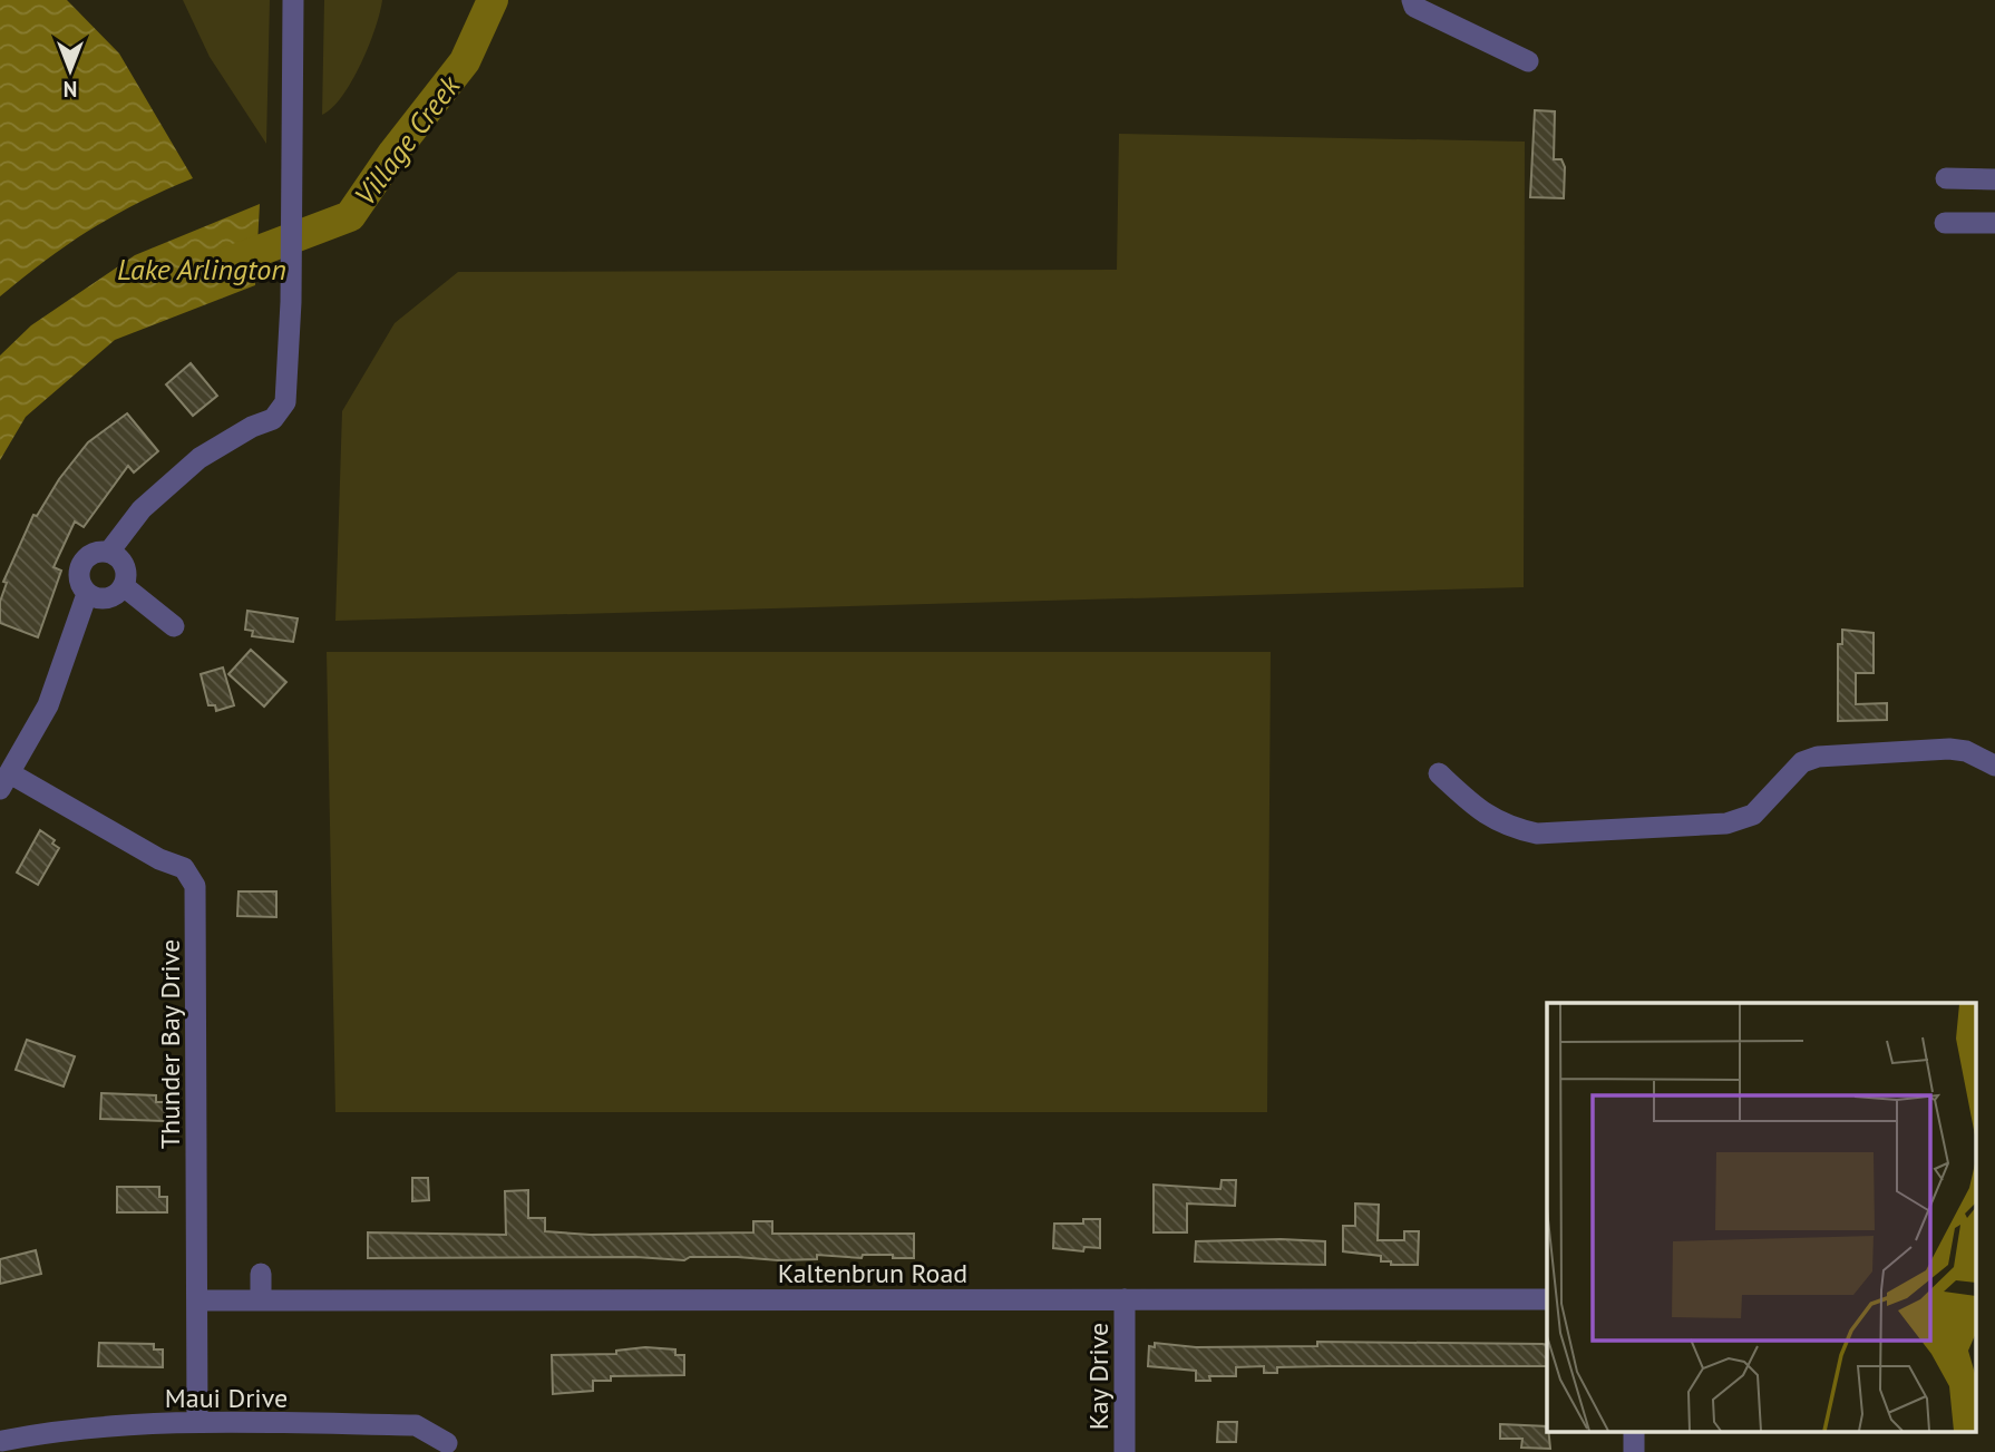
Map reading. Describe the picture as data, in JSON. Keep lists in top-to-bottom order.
{
  "streets": {
    "street": [
      "Thunder Bay Drive",
      "Kaltenbrun Road",
      "Kay Drive",
      "Maui Drive"
    ]
  },
  "crossings": [
    ["Thunder Bay Drive", "Kaltenbrun Road"],
    ["Thunder Bay Drive", "Maui Drive"],
    ["Kaltenbrun Road", "Kay Drive"]
  ],
  "water": ["Village Creek", "Lake Arlington"],
  "north": "bottom"
}
